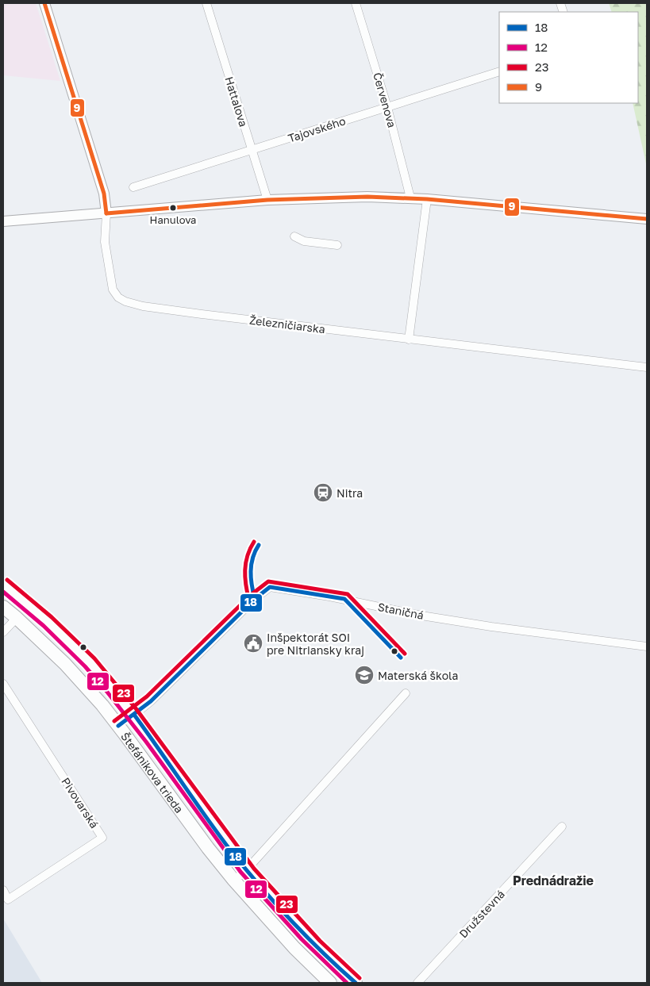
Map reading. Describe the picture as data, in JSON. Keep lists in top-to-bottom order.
{
  "streets": {
    "main road": ["Štefánikova trieda"],
    "street": [
      "Červenova",
      "Hattalova",
      "Tajovského",
      "Železničiarska",
      "Staničná",
      "Pivovarská",
      "Družstevná"
    ]
  },
  "crossings": [
    ["Červenova", "Tajovského"],
    ["Hattalova", "Tajovského"],
    ["Staničná", "Štefánikova trieda"]
  ],
  "districts": ["Prednádražie"],
  "places": {
    "other": ["Hanulova"],
    "station": ["Nitra"],
    "public building": ["Inšpektorát SOI pre Nitriansky kraj"],
    "school or university": ["Materská škola"]
  },
  "lines": [
    "transit line 9",
    "transit line 23",
    "transit line 18",
    "transit line 12"
  ],
  "legend": [
    "18",
    "12",
    "23",
    "9"
  ]
}
